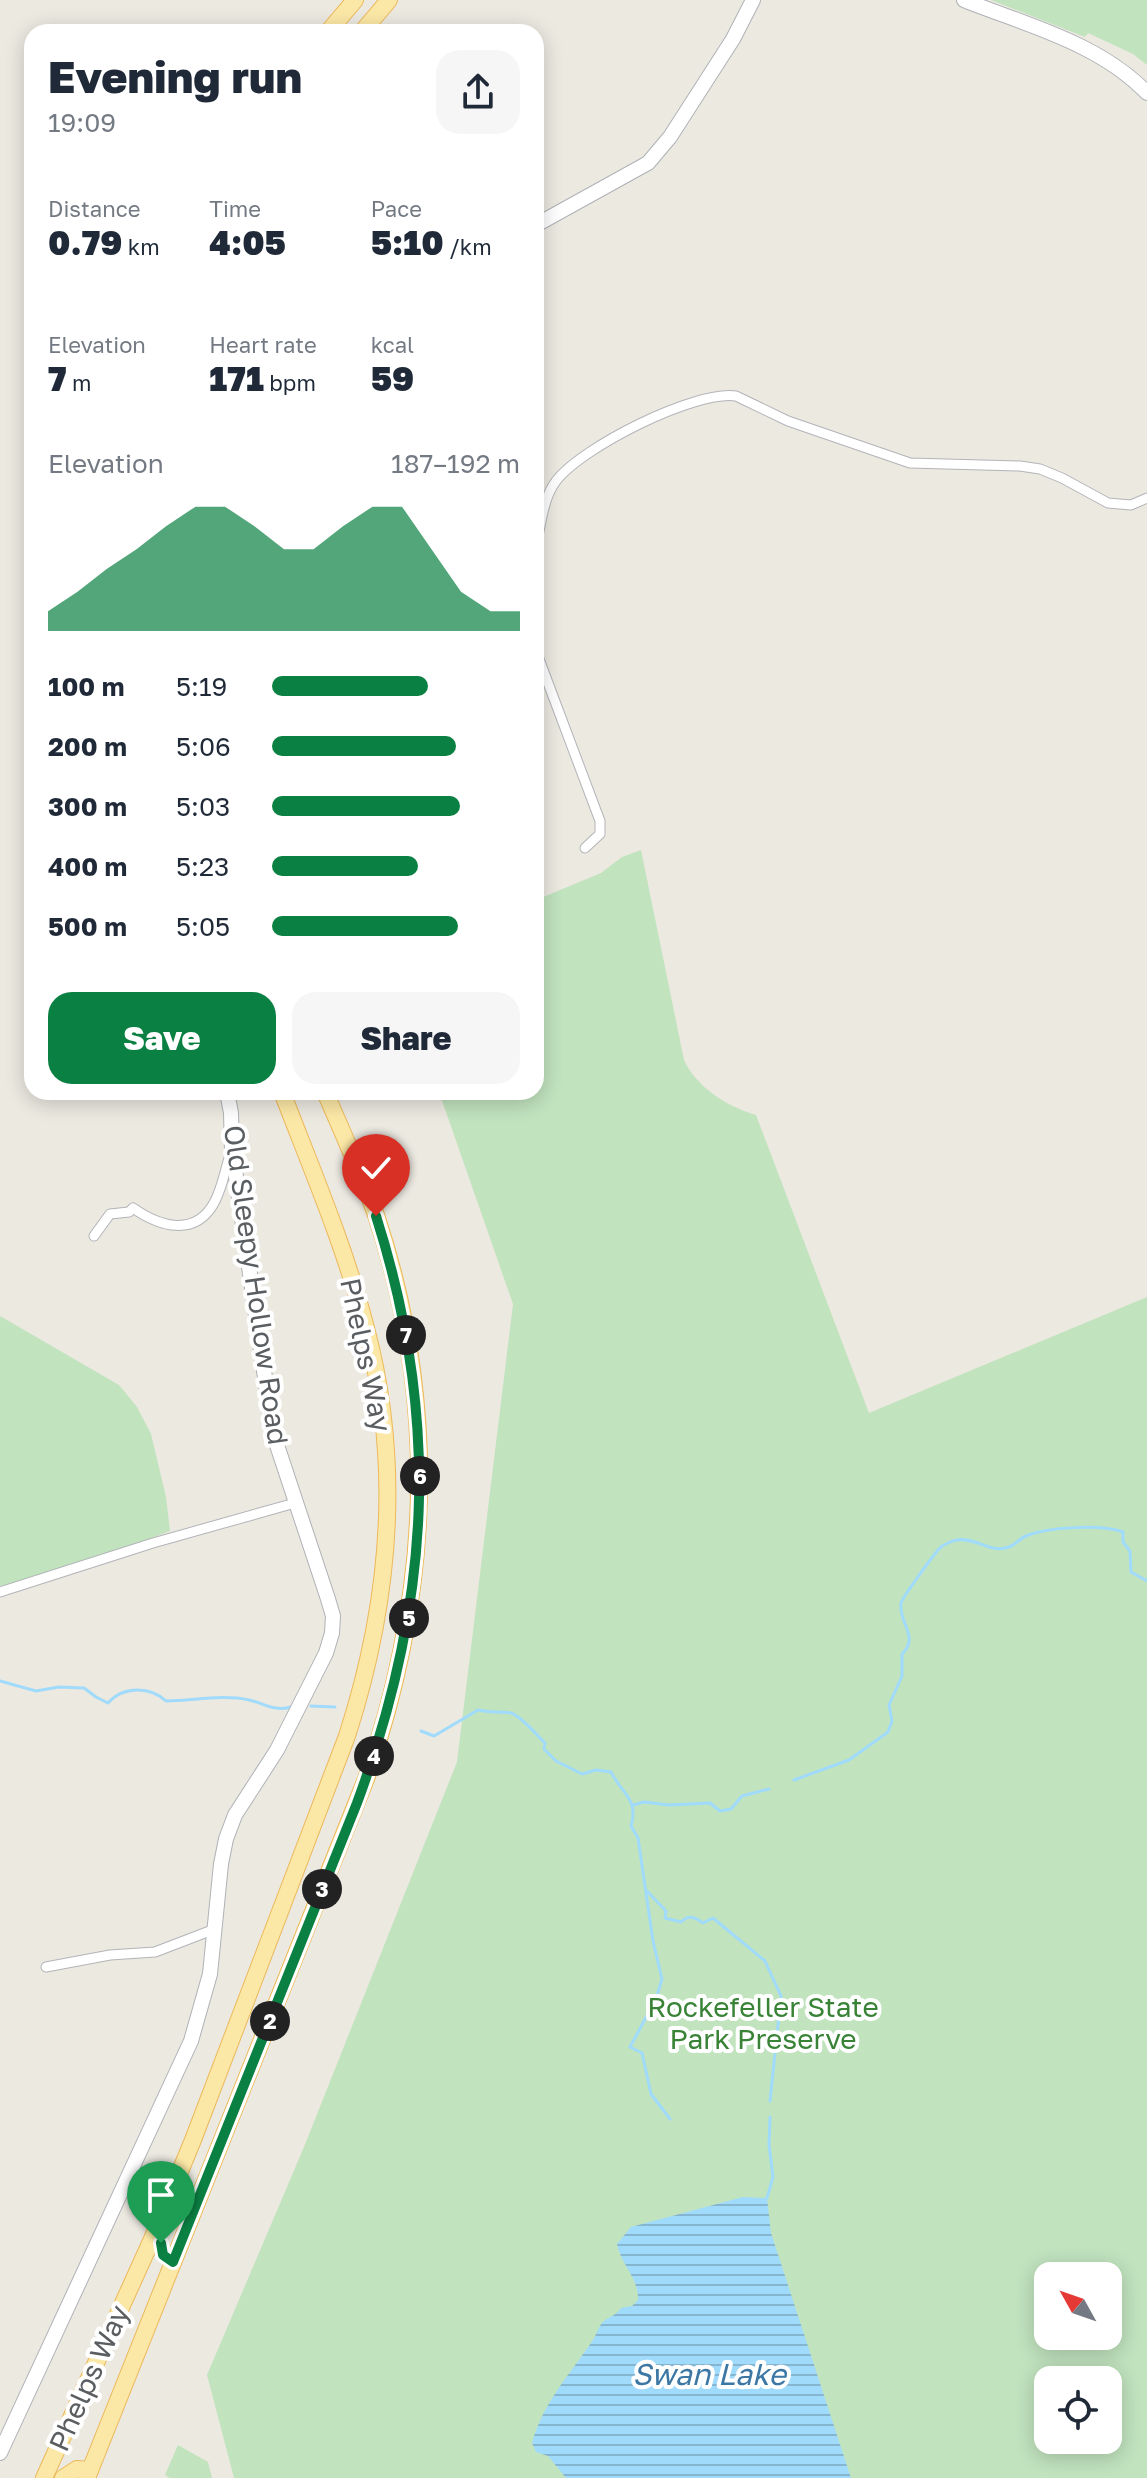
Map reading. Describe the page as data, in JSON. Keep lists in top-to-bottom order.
{
  "streets": {
    "main road": ["Phelps Way"],
    "street": ["Old Sleepy Hollow Road"]
  },
  "water": ["Swan Lake"],
  "parks": ["Rockefeller State Park Preserve"],
  "north": "top left",
  "page": {
    "heading": ["Evening run", "19:09"],
    "stats": [
      ["Distance", "0.79 km"],
      ["Time", "4:05"],
      ["Pace", "5:10 /km"],
      ["Elevation", "7 m"],
      ["Heart rate", "171 bpm"],
      ["kcal", "59"]
    ],
    "chart": ["Elevation", "187–192 m"],
    "list": [
      {
        "name": "100 m",
        "note": "5:19"
      },
      {
        "name": "200 m",
        "note": "5:06"
      },
      {
        "name": "300 m",
        "note": "5:03"
      },
      {
        "name": "400 m",
        "note": "5:23"
      },
      {
        "name": "500 m",
        "note": "5:05"
      }
    ],
    "buttons": ["Save", "Share"],
    "pins": [
      "7",
      "6",
      "5",
      "4",
      "3",
      "2"
    ]
  }
}
